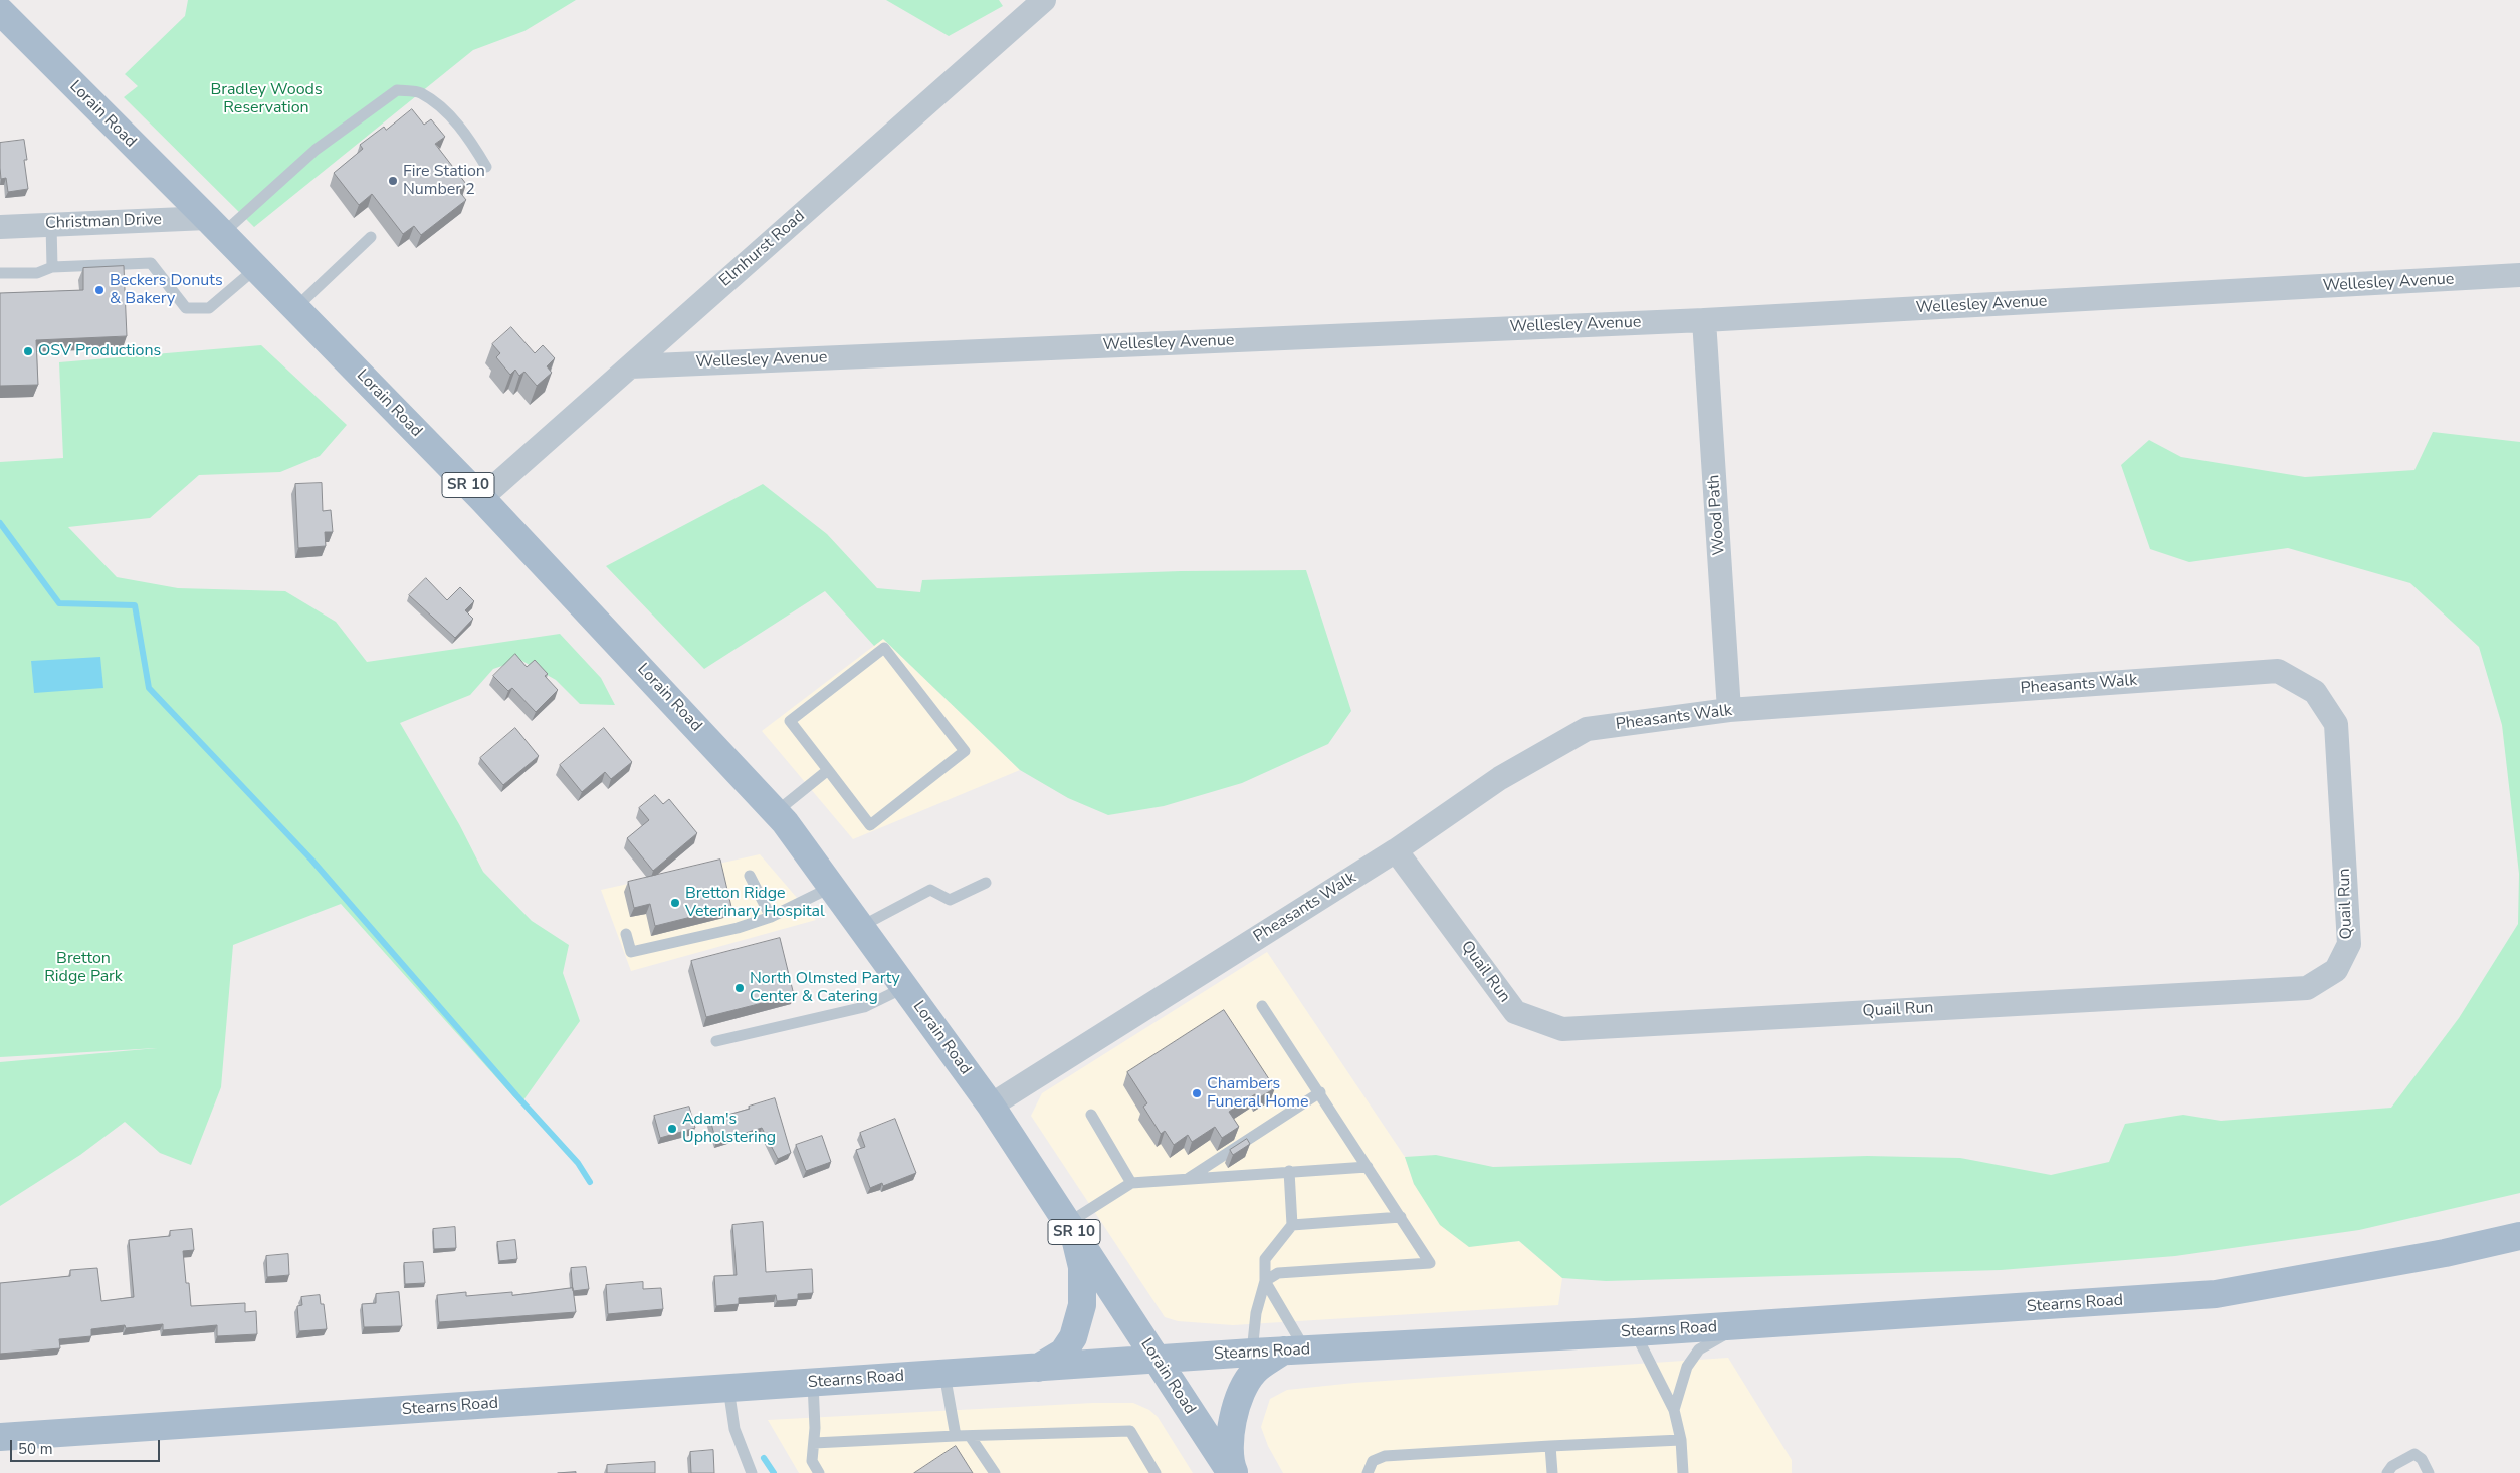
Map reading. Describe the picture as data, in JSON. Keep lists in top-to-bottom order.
{
  "streets": {
    "main road": ["Lorain Road", "SR 10", "Stearns Road"],
    "street": [
      "Christman Drive",
      "Elmhurst Road",
      "Wellesley Avenue",
      "Wood Path",
      "Pheasants Walk",
      "Quail Run"
    ]
  },
  "crossings": [
    ["Lorain Road", "Christman Drive"],
    ["Lorain Road", "Elmhurst Road"],
    ["Lorain Road", "Pheasants Walk"],
    ["Lorain Road", "Stearns Road"],
    ["Elmhurst Road", "Wellesley Avenue"],
    ["Wellesley Avenue", "Wood Path"],
    ["Wood Path", "Pheasants Walk"],
    ["Pheasants Walk", "Quail Run"]
  ],
  "parks": ["Bradley Woods Reservation", "Bretton Ridge Park"],
  "places": [
    "Fire Station Number 2",
    "Beckers Donuts & Bakery",
    "OSV Productions",
    "Bretton Ridge Veterinary Hospital",
    "North Olmsted Party Center & Catering",
    "Chambers Funeral Home",
    "Adam's Upholstering"
  ],
  "scale_bar": "50 m"
}
